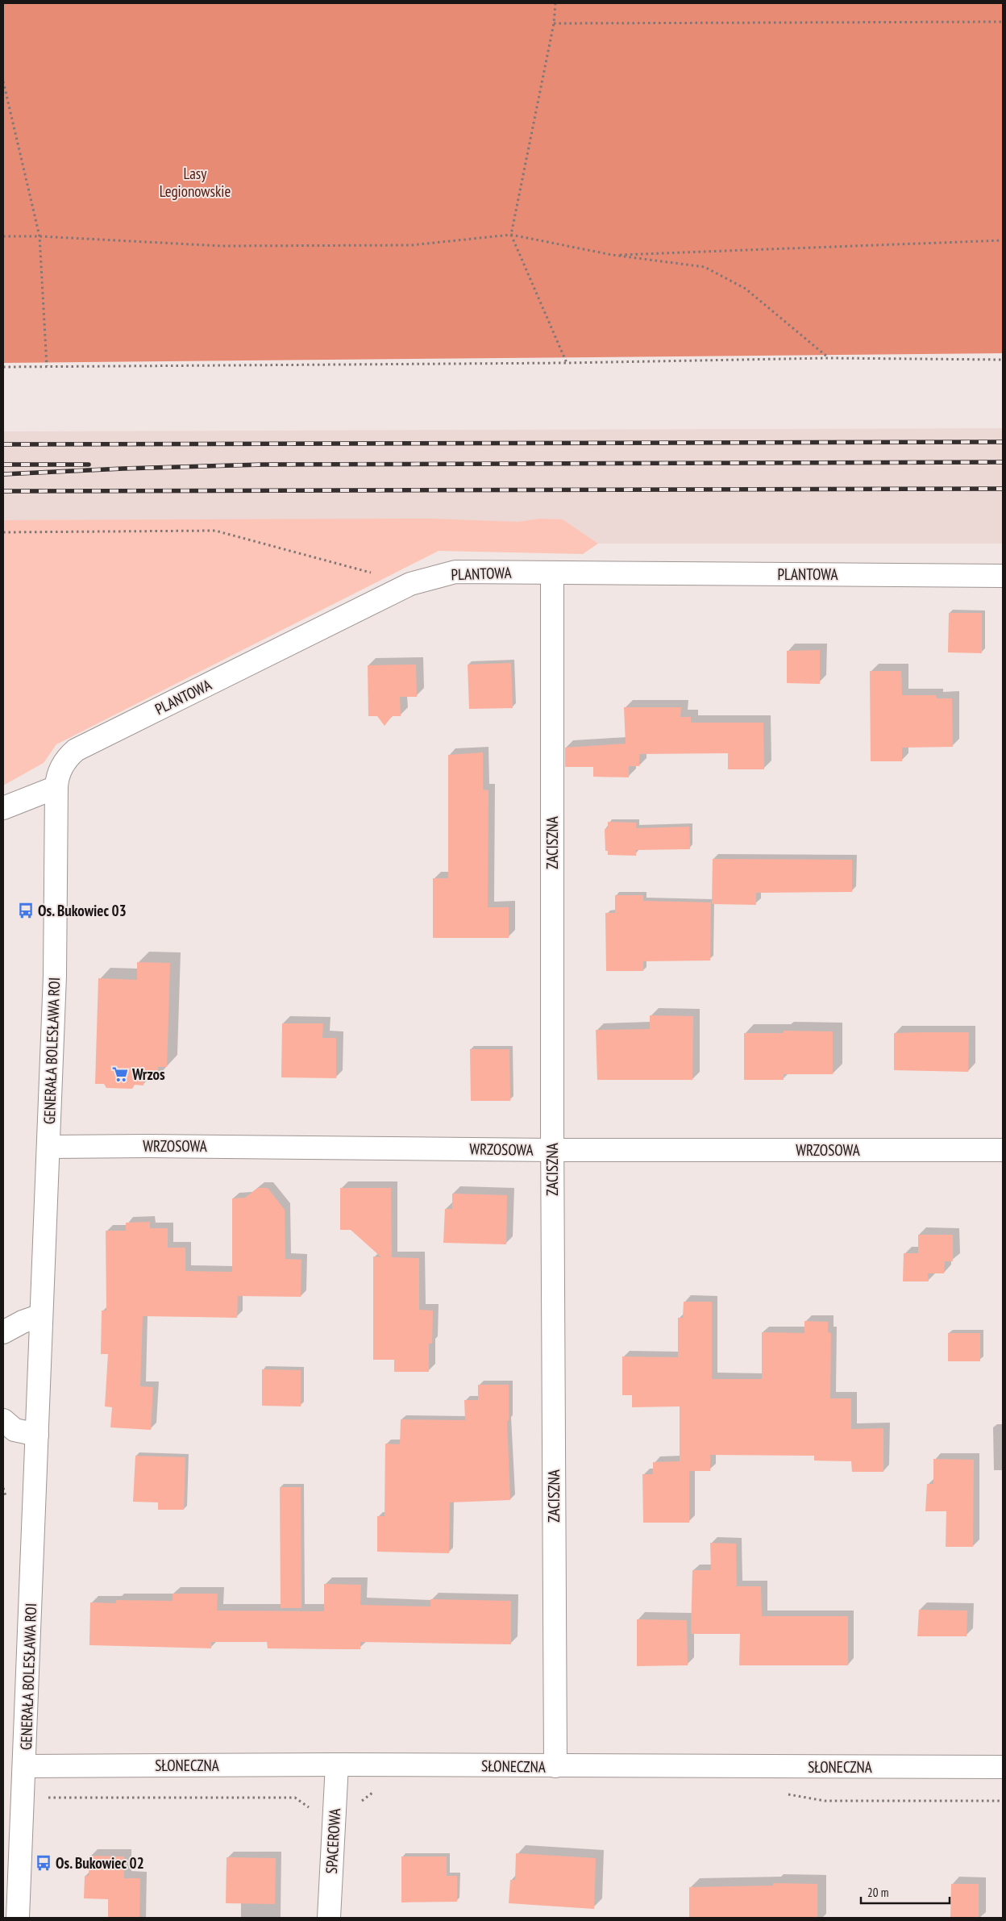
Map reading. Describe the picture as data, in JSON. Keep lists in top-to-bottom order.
{
  "streets": {
    "street": [
      "PLANTOWA",
      "ZACISZNA",
      "GENERAŁA BOLESŁAWA ROI",
      "WRZOSOWA",
      "SŁONECZNA",
      "SPACEROWA"
    ]
  },
  "crossings": [
    ["PLANTOWA", "ZACISZNA"],
    ["PLANTOWA", "GENERAŁA BOLESŁAWA ROI"],
    ["ZACISZNA", "WRZOSOWA"],
    ["ZACISZNA", "SŁONECZNA"],
    ["GENERAŁA BOLESŁAWA ROI", "WRZOSOWA"],
    ["GENERAŁA BOLESŁAWA ROI", "SŁONECZNA"],
    ["SŁONECZNA", "SPACEROWA"]
  ],
  "parks": ["Lasy Legionowskie"],
  "places": {
    "bus stop": ["Os. Bukowiec 03", "Os. Bukowiec 02"],
    "supermarket": ["Wrzos"]
  },
  "scale_bar": "20 m"
}
